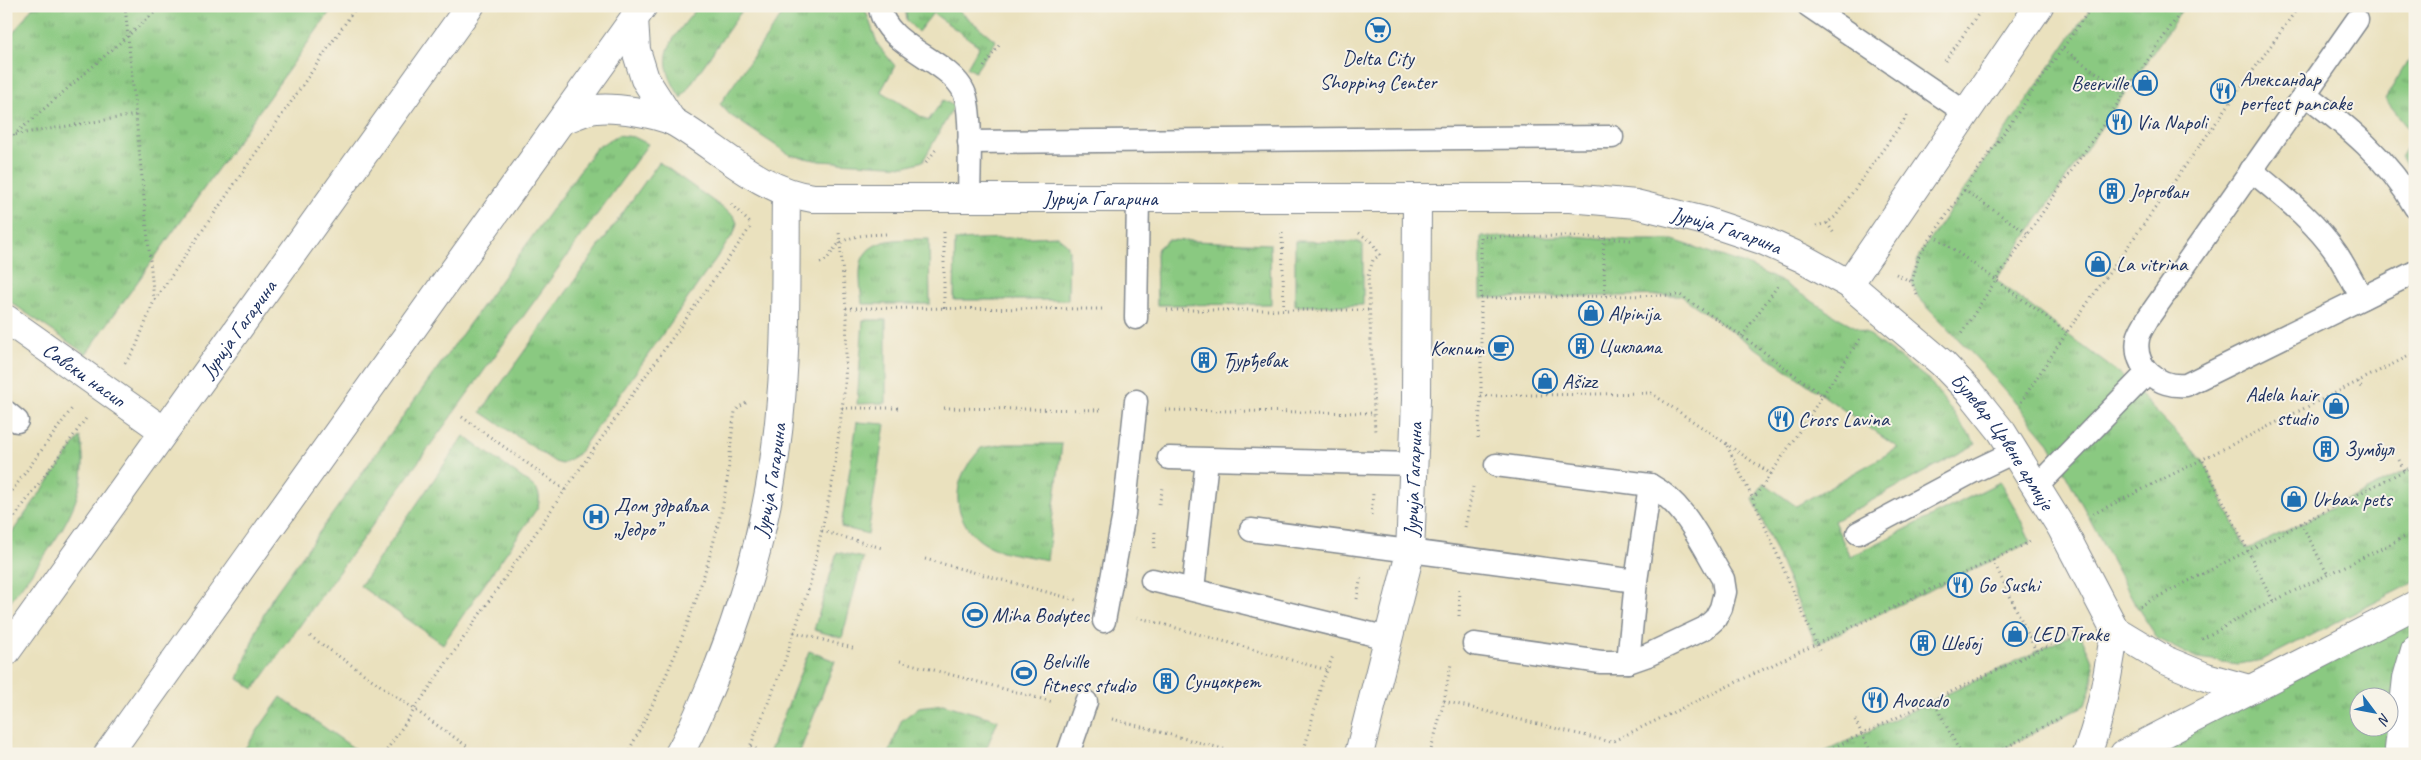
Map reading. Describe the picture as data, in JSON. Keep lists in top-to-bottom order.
{
  "streets": {
    "street": ["Јурија Гагарина", "Савски насип", "Булевар Црвене армије"]
  },
  "crossings": [
    ["Јурија Гагарина", "Савски насип"],
    ["Јурија Гагарина", "Булевар Црвене армије"]
  ],
  "places": {
    "supermarket": ["Delta City Shopping Center"],
    "shop": [
      "Beerville",
      "La vitrina",
      "Alpinija",
      "Ašizz",
      "Adela hair studio",
      "Urban pets",
      "LED Trake"
    ],
    "restaurant": [
      "Александар perfect pancake",
      "Via Napoli",
      "Cross Lavina",
      "Go Sushi",
      "Avocado"
    ],
    "building": [
      "Јоргован",
      "Циклама",
      "Ђурђевак",
      "Зумбул",
      "Шебој",
      "Сунцокрет"
    ],
    "cafe": ["Кокпит"],
    "hospital": ["Дом здравља „Једро”"],
    "sports": ["Miha Bodytec", "Belville fitness studio"]
  },
  "north": "bottom right"
}
